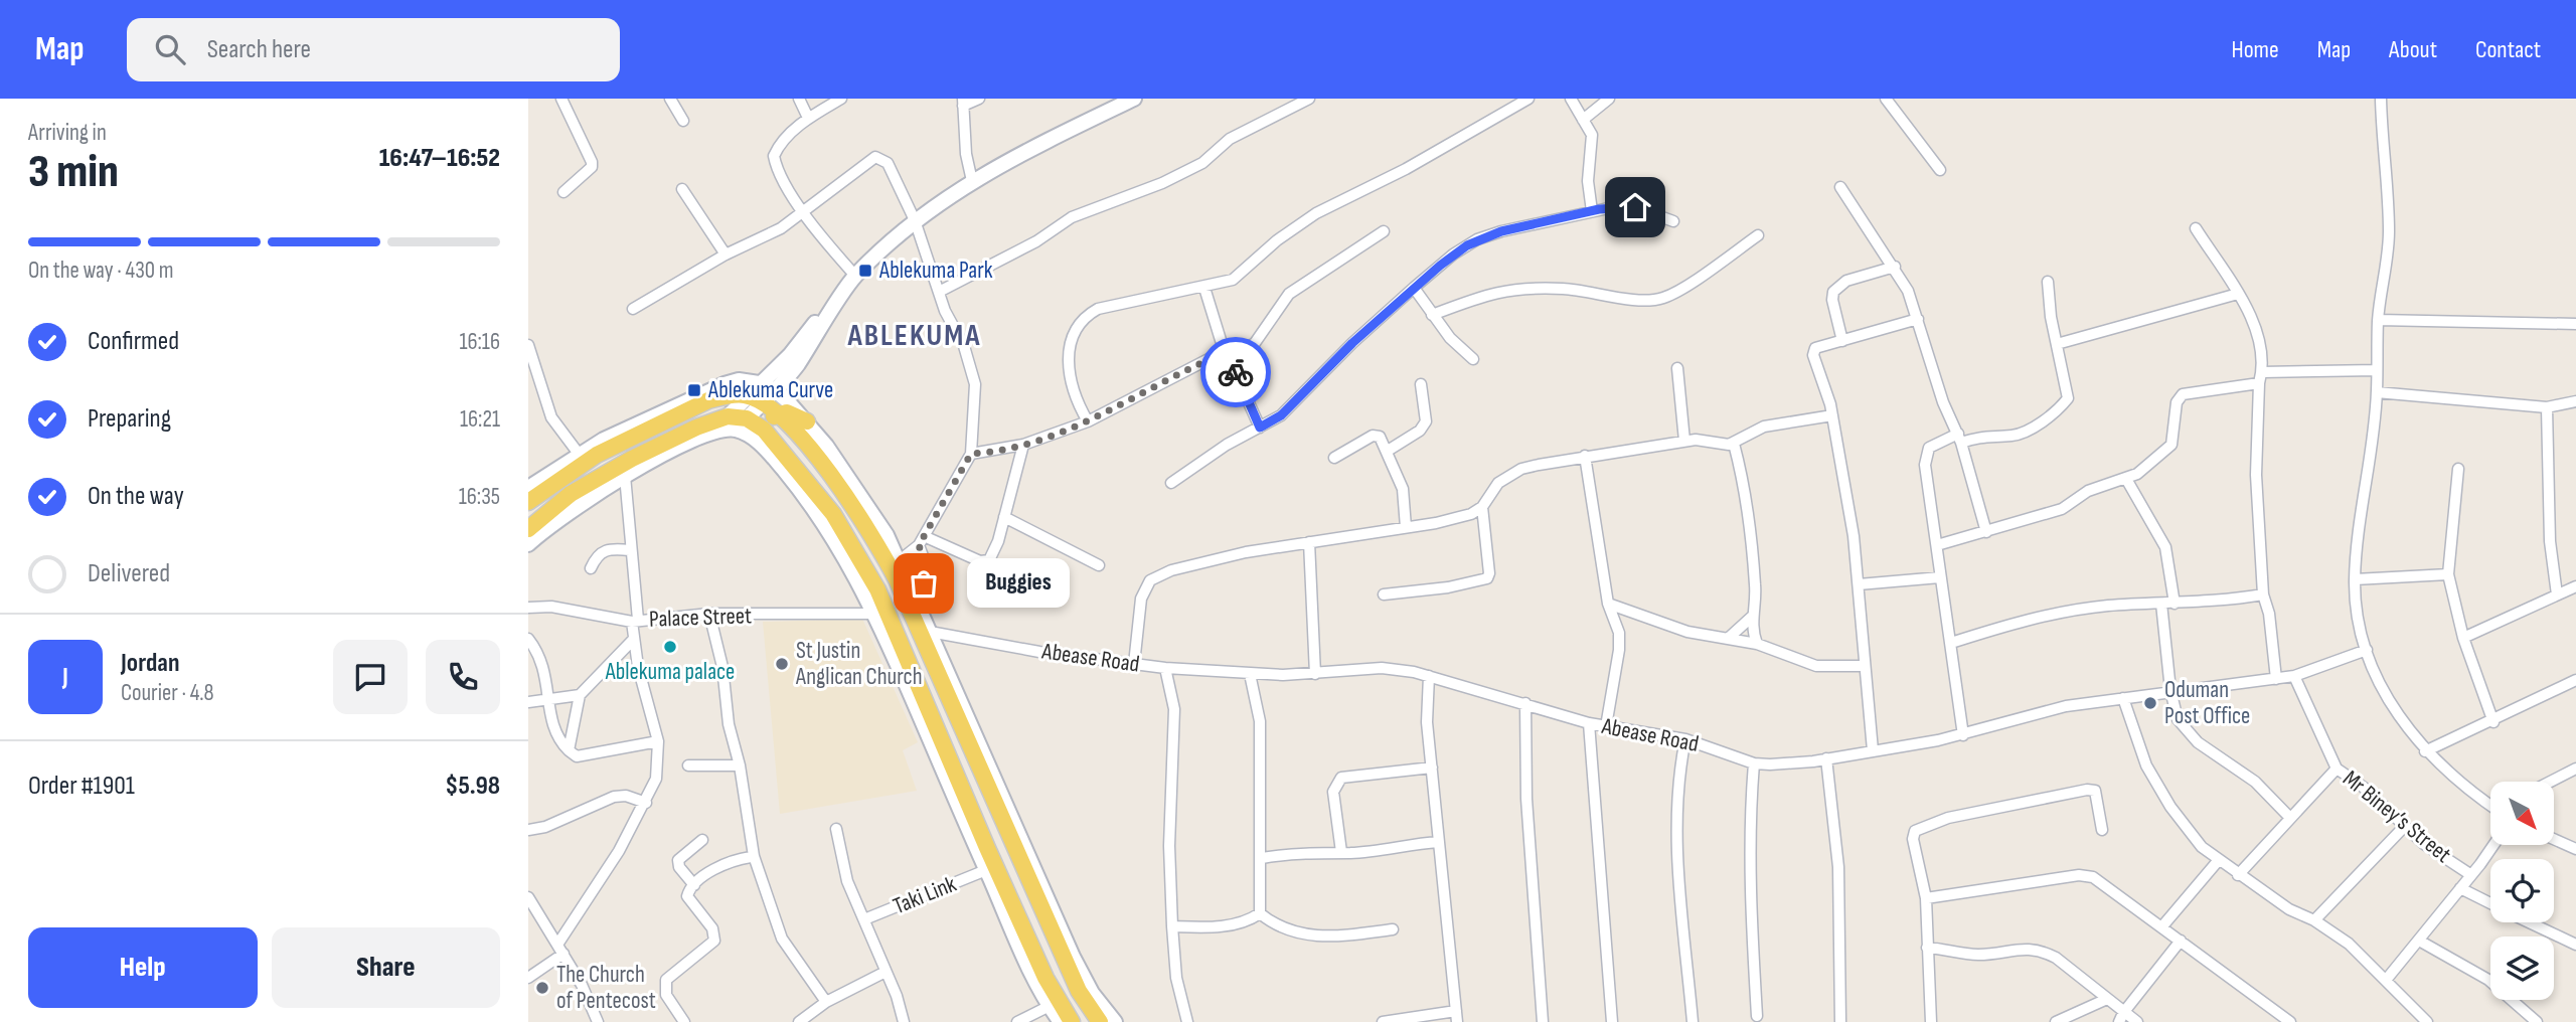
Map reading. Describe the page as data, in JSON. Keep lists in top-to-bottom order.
{
  "streets": {
    "street": [
      "Palace Street",
      "Abease Road",
      "Mr Biney’s Street",
      "Taki Link"
    ]
  },
  "crossings": [
    ["Abease Road", "Mr Biney’s Street"]
  ],
  "districts": ["ABLEKUMA"],
  "places": {
    "transit": ["Ablekuma Park", "Ablekuma Curve"],
    "other": [
      "Buggies",
      "Ablekuma palace",
      "St Justin Anglican Church",
      "Oduman Post Office",
      "The Church of Pentecost"
    ]
  },
  "north": "bottom right",
  "page": {
    "header": "Map",
    "search": "Search here",
    "nav": [
      "Home",
      "Map",
      "About",
      "Contact"
    ],
    "heading": ["3 min", "Arriving in", "16:47–16:52"],
    "panel": [
      "Jordan",
      "Courier · 4.8",
      "Order #1901",
      "$5.98"
    ],
    "bar": "On the way · 430 m",
    "list": [
      ["Confirmed", "16:16"],
      ["Preparing", "16:21"],
      ["On the way", "16:35"],
      "Delivered"
    ],
    "bubble": "Buggies",
    "round": "J",
    "buttons": ["Help", "Share"]
  }
}
